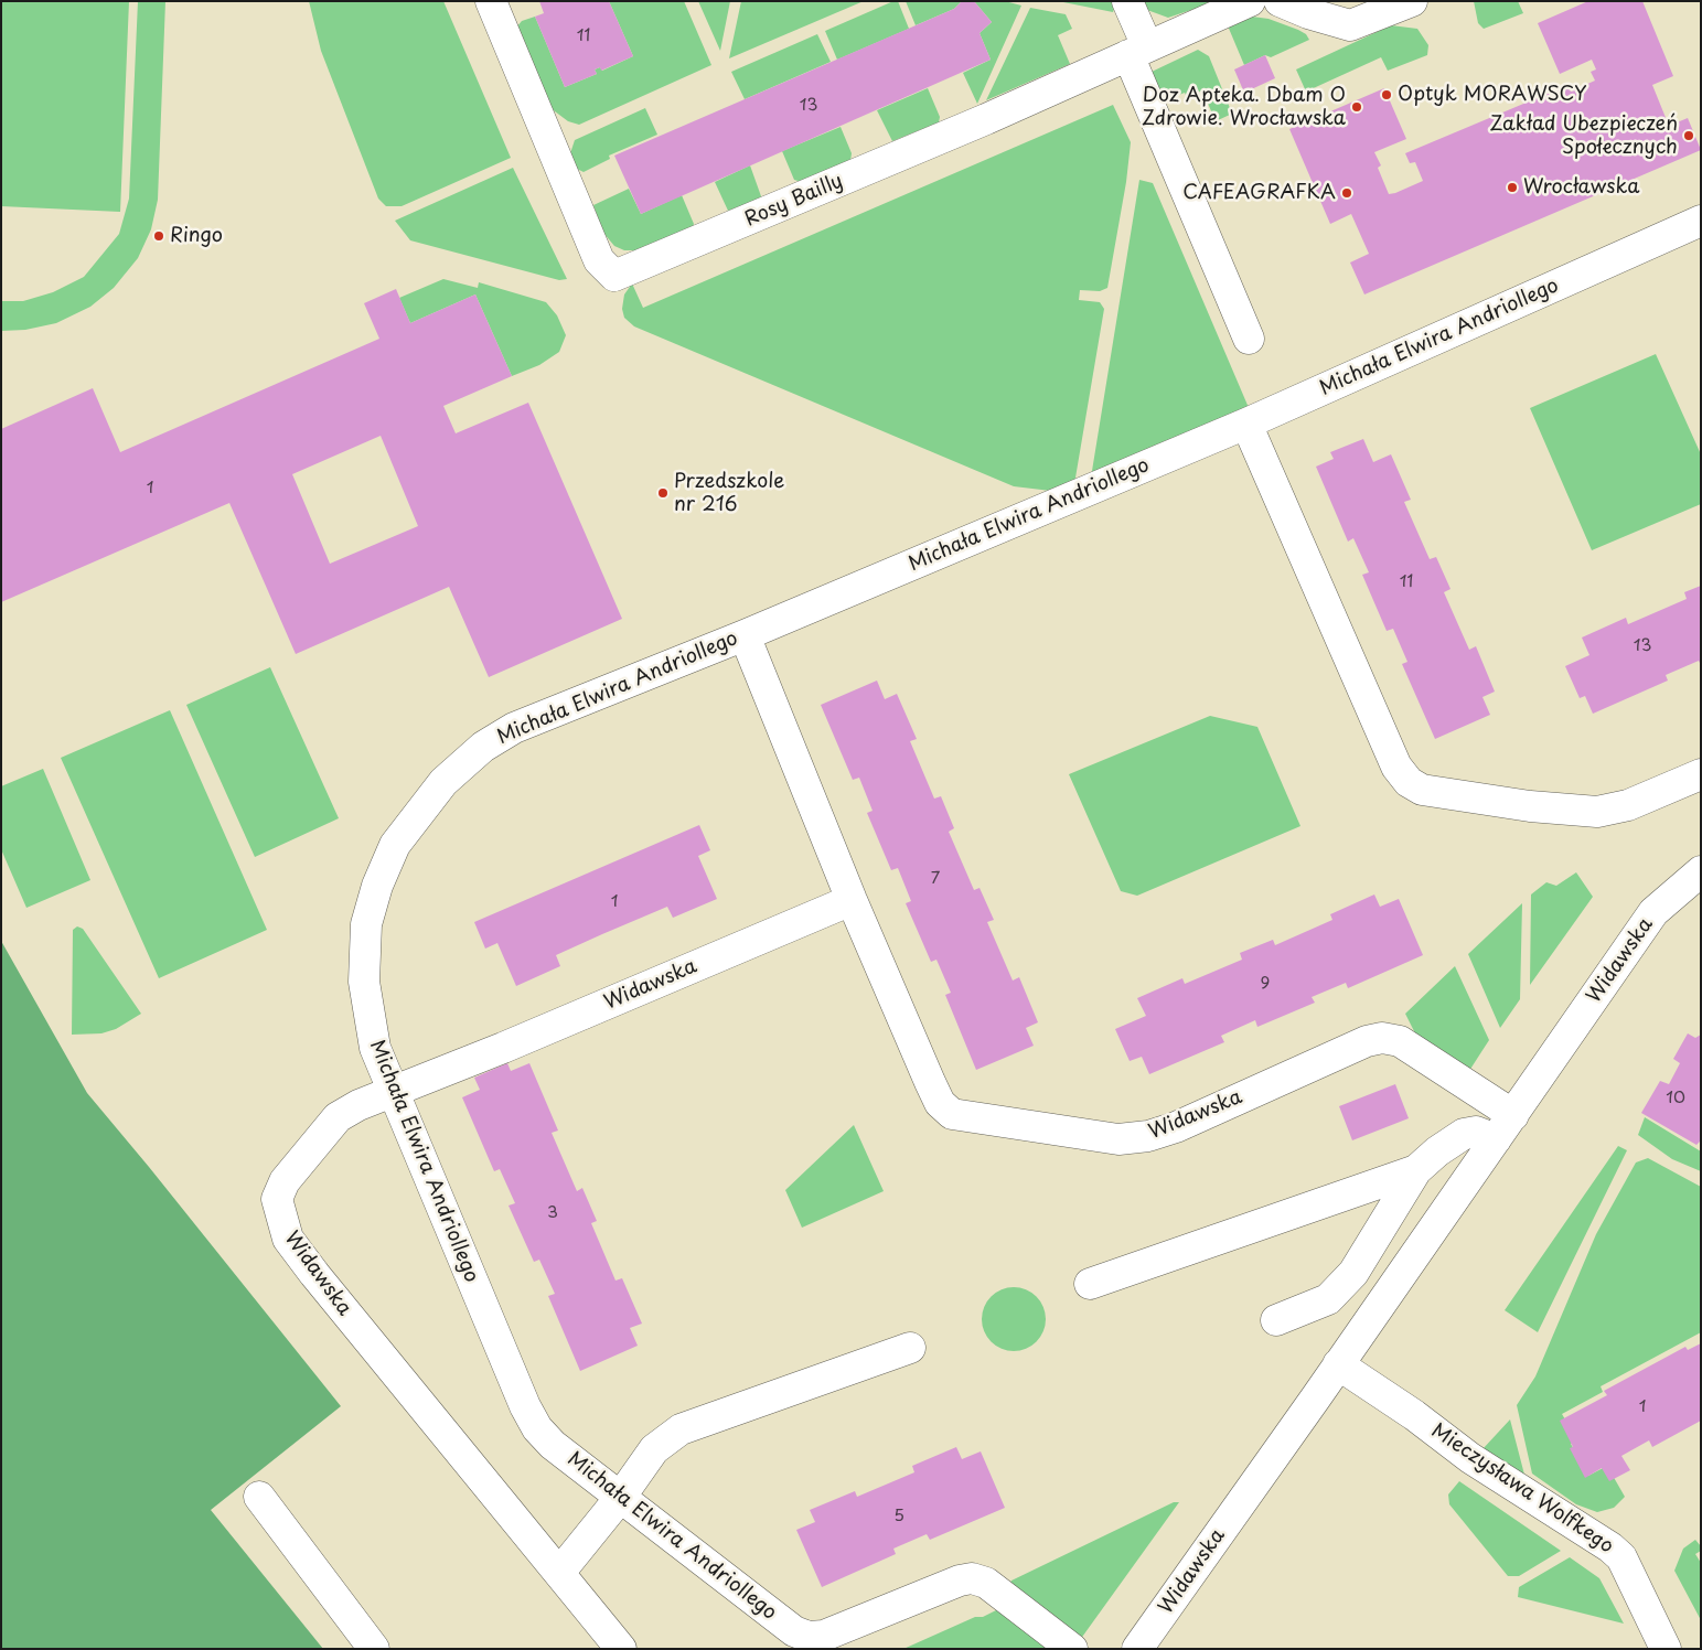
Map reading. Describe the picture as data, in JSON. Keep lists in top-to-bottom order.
{
  "streets": {
    "street": [
      "Rosy Bailly",
      "Michała Elwira Andriollego",
      "Widawska",
      "Mieczysława Wolfkego"
    ]
  },
  "crossings": [
    ["Michała Elwira Andriollego", "Widawska"],
    ["Widawska", "Mieczysława Wolfkego"]
  ],
  "places": [
    "Optyk MORAWSCY",
    "Doz Apteka. Dbam O Zdrowie. Wrocławska",
    "Zakład Ubezpieczeń Społecznych",
    "Wrocławska",
    "CAFEAGRAFKA",
    "Ringo",
    "Przedszkole nr 216"
  ],
  "house_numbers": [
    "11",
    "13",
    "1",
    "11",
    "13",
    "7",
    "1",
    "9",
    "10",
    "3",
    "1",
    "5"
  ]
}
